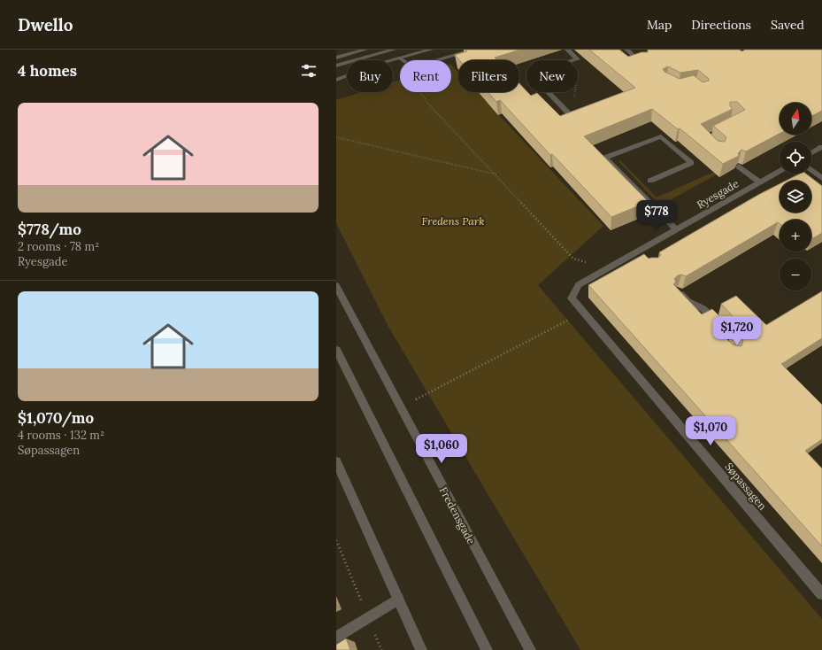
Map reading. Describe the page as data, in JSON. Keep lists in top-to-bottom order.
{
  "streets": {
    "street": ["Ryesgade", "Søpassagen", "Fredensgade"]
  },
  "crossings": [
    ["Ryesgade", "Søpassagen"]
  ],
  "parks": ["Fredens Park"],
  "north": "top",
  "page": {
    "header": "Dwello",
    "nav": ["Map", "Directions", "Saved"],
    "heading": "4 homes",
    "chip": [
      "Buy",
      "Rent",
      "Filters",
      "New"
    ],
    "list": [
      {
        "name": "$778/mo",
        "note": "2 rooms · 78 m² · Ryesgade"
      },
      {
        "name": "$1,070/mo",
        "note": "4 rooms · 132 m² · Søpassagen"
      }
    ],
    "map_buttons": ["+", "−"],
    "price": [
      "$778",
      "$1,720",
      "$1,070",
      "$1,060"
    ]
  }
}
